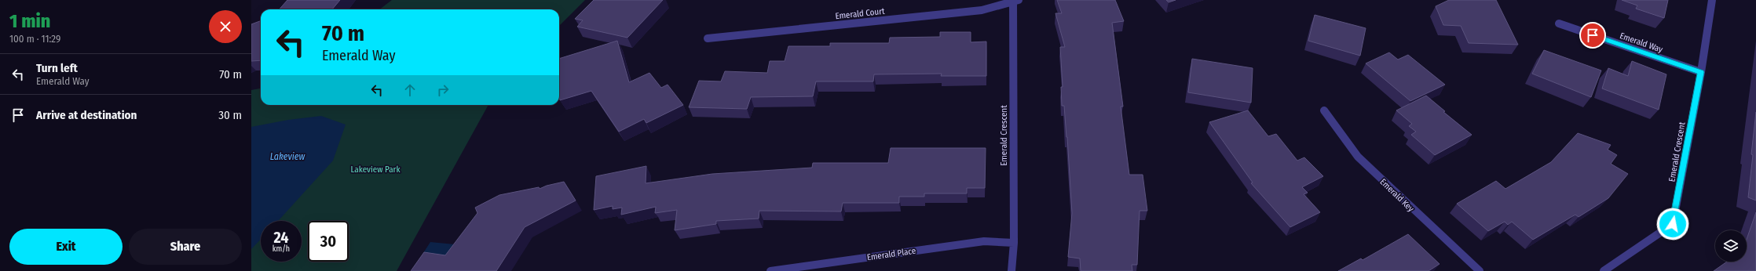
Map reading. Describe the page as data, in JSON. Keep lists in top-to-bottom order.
{
  "streets": {
    "street": [
      "Emerald Court",
      "Emerald Way",
      "Emerald Crescent",
      "Emerald Key",
      "Emerald Place"
    ]
  },
  "crossings": [
    ["Emerald Court", "Emerald Crescent"],
    ["Emerald Way", "Emerald Crescent"],
    ["Emerald Crescent", "Emerald Place"]
  ],
  "water": ["Lakeview"],
  "parks": ["Lakeview Park"],
  "page": {
    "heading": ["1 min", "100 m · 11:29"],
    "turn": ["70 m", "Emerald Way"],
    "list": [
      {
        "name": "Turn left",
        "note": "Emerald Way",
        "value": "70 m"
      },
      {
        "name": "Arrive at destination",
        "value": "30 m"
      }
    ],
    "speed": "24 km/h",
    "limit": "30",
    "buttons": ["Exit", "Share"]
  }
}
